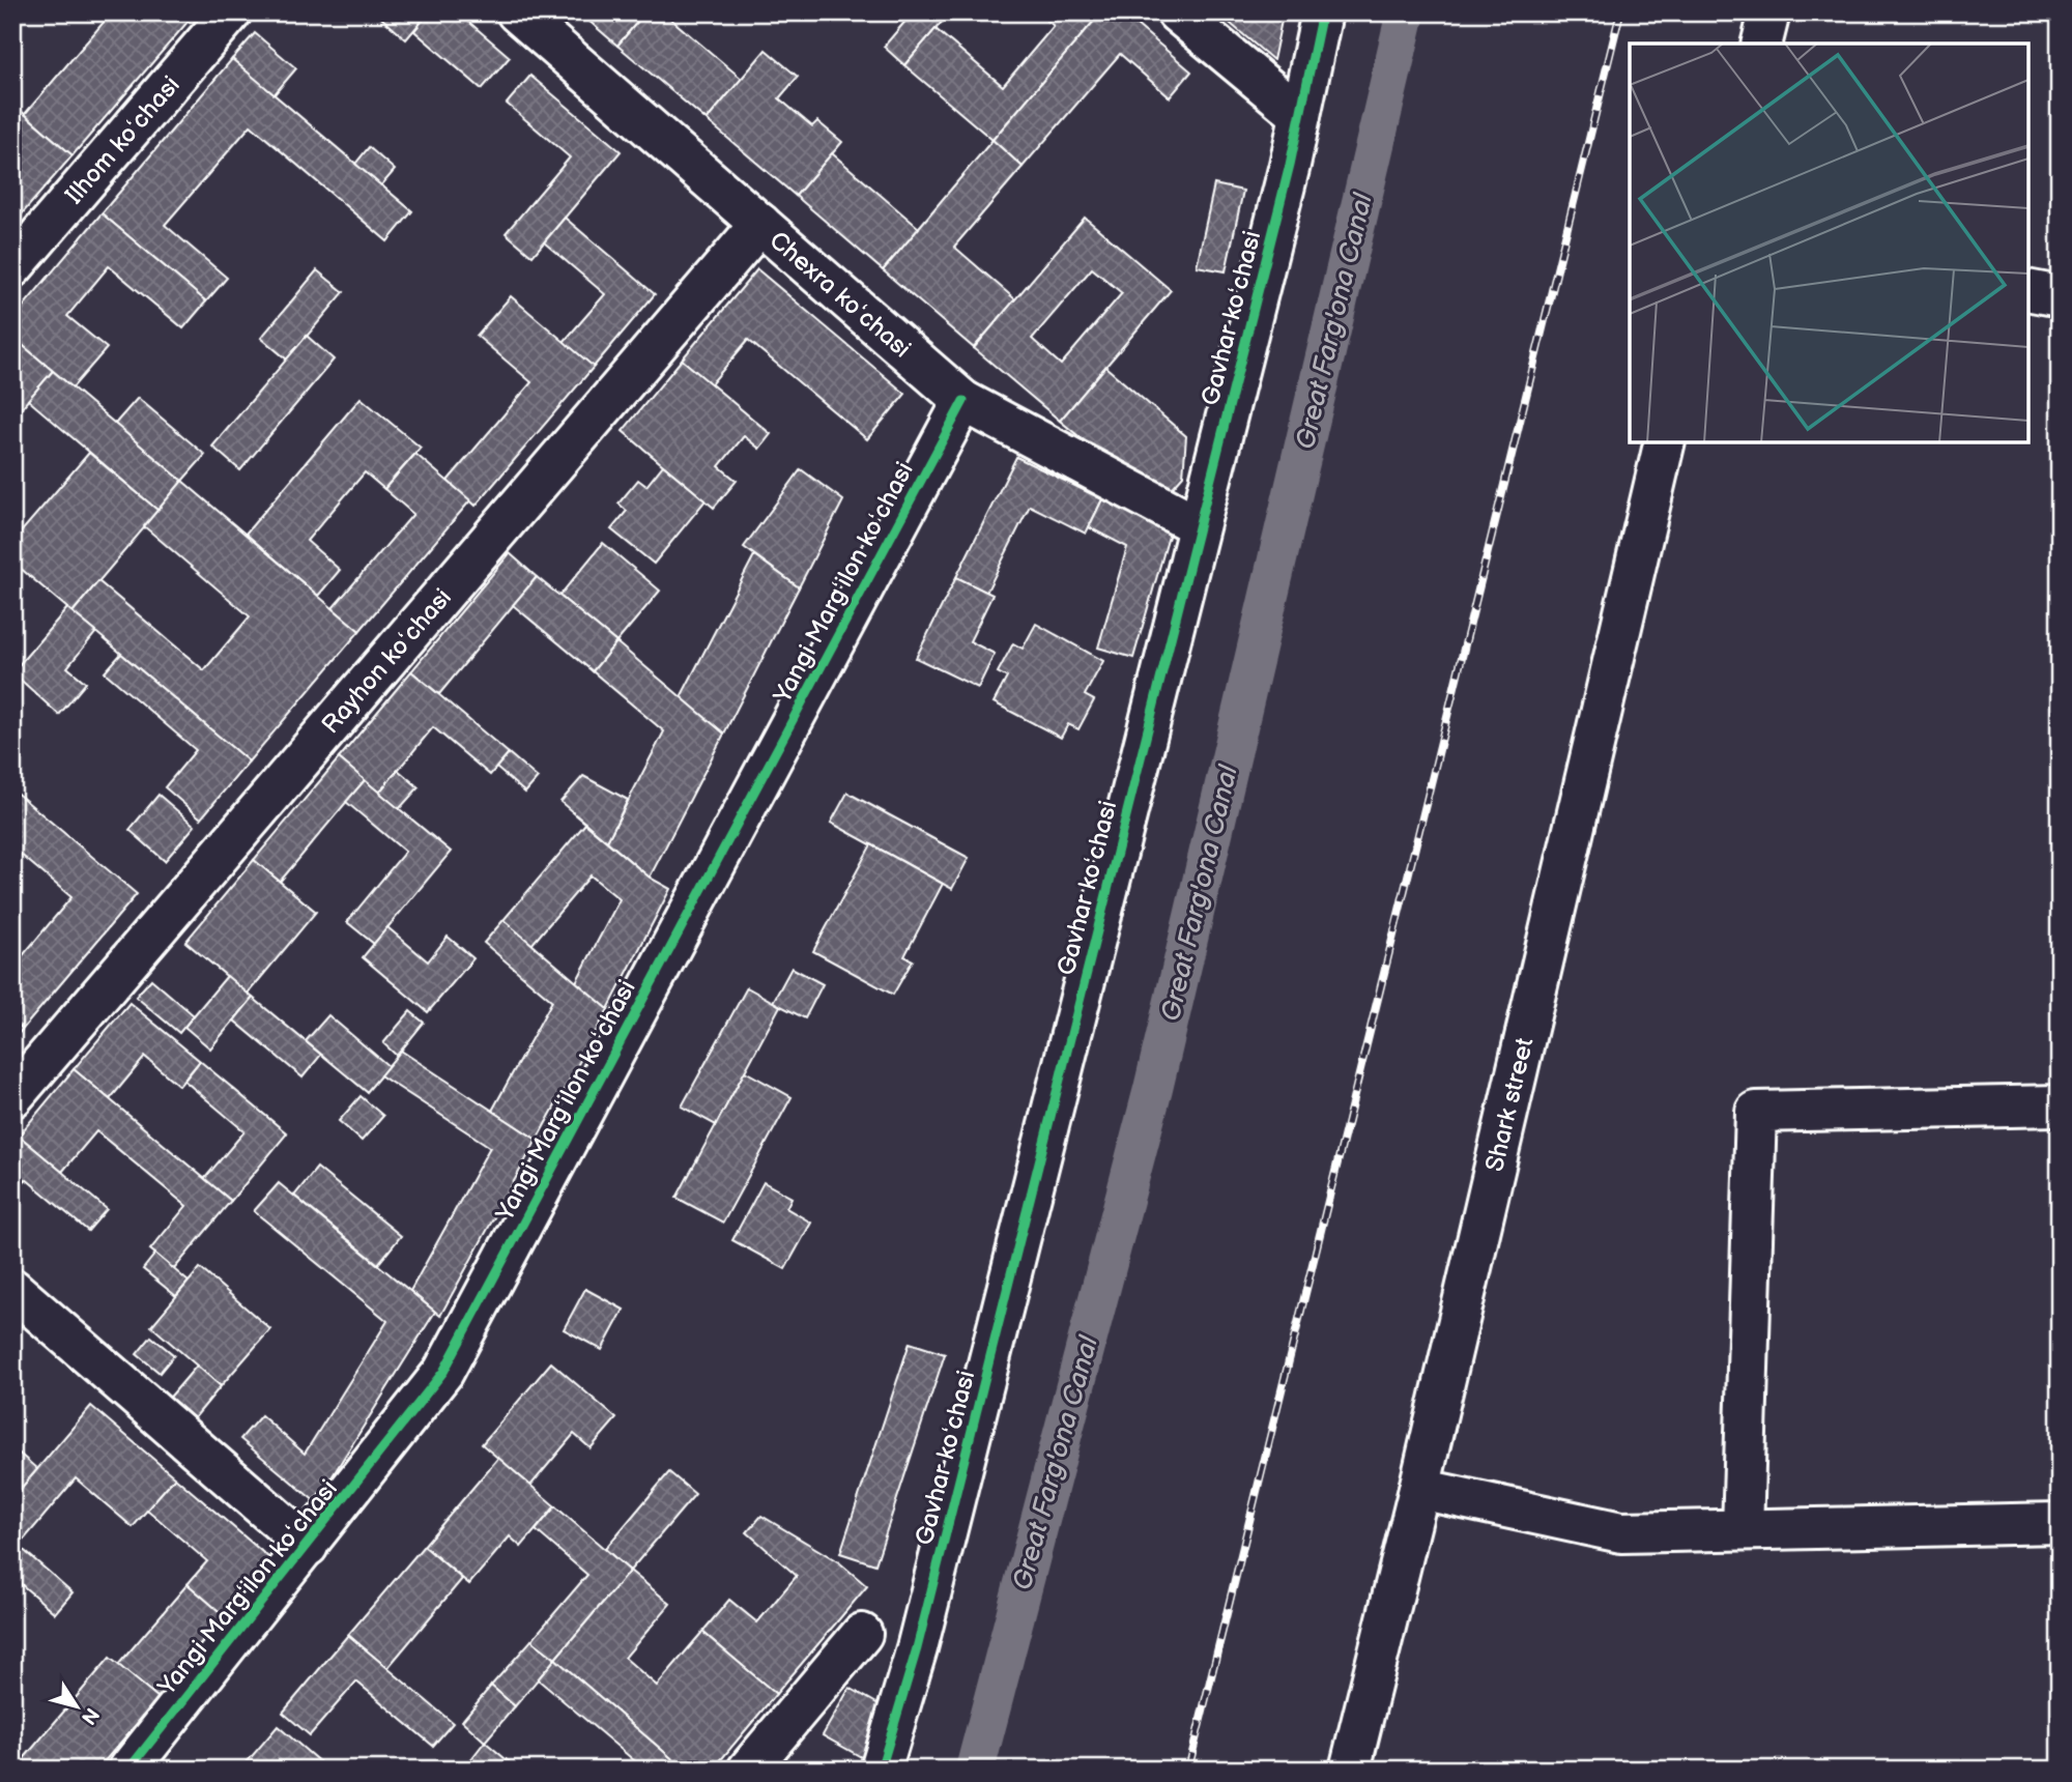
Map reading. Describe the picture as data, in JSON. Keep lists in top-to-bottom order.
{
  "streets": {
    "street": [
      "Ilhom koʻchasi",
      "Chexra koʻchasi",
      "Gavhar koʻchasi",
      "Yangi Margʻilon koʻchasi",
      "Rayhon koʻchasi",
      "Shark street"
    ]
  },
  "crossings": [
    ["Chexra koʻchasi", "Gavhar koʻchasi"],
    ["Chexra koʻchasi", "Yangi Margʻilon koʻchasi"],
    ["Chexra koʻchasi", "Rayhon koʻchasi"]
  ],
  "water": ["Great Farg'ona Canal"],
  "north": "bottom right"
}
